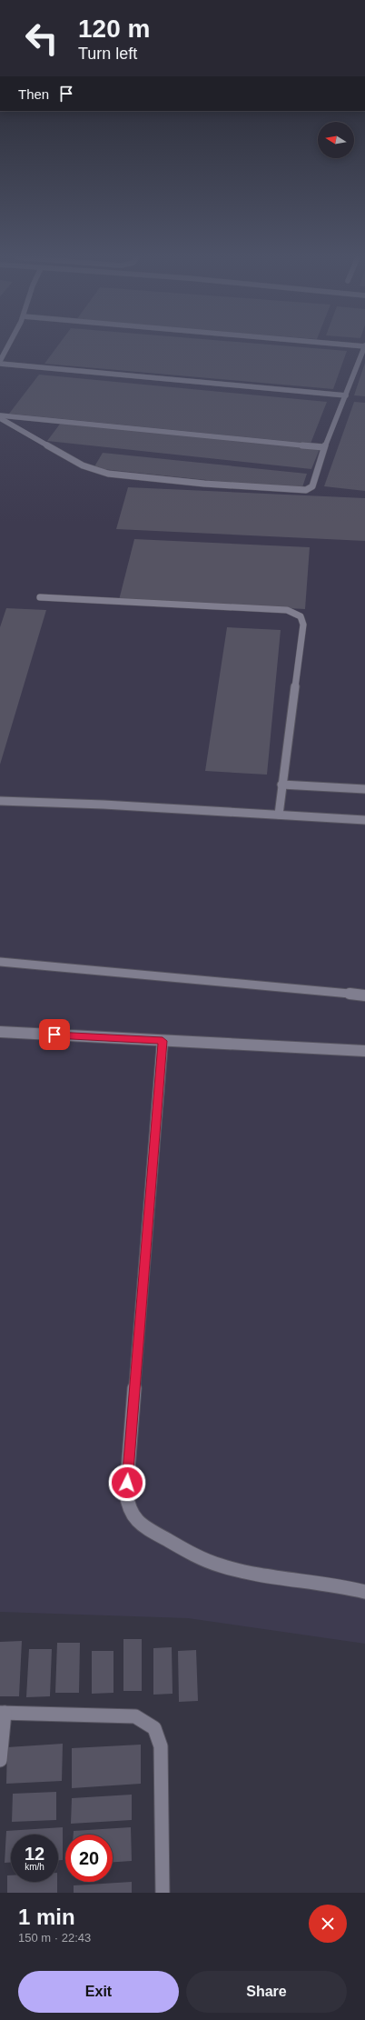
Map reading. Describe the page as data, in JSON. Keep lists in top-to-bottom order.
{
  "north": "left",
  "page": {
    "turn": ["120 m", "Turn left"],
    "then": "Then",
    "speed": "12 km/h",
    "limit": "20",
    "heading": ["1 min", "150 m · 22:43"],
    "buttons": ["Exit", "Share"]
  }
}
